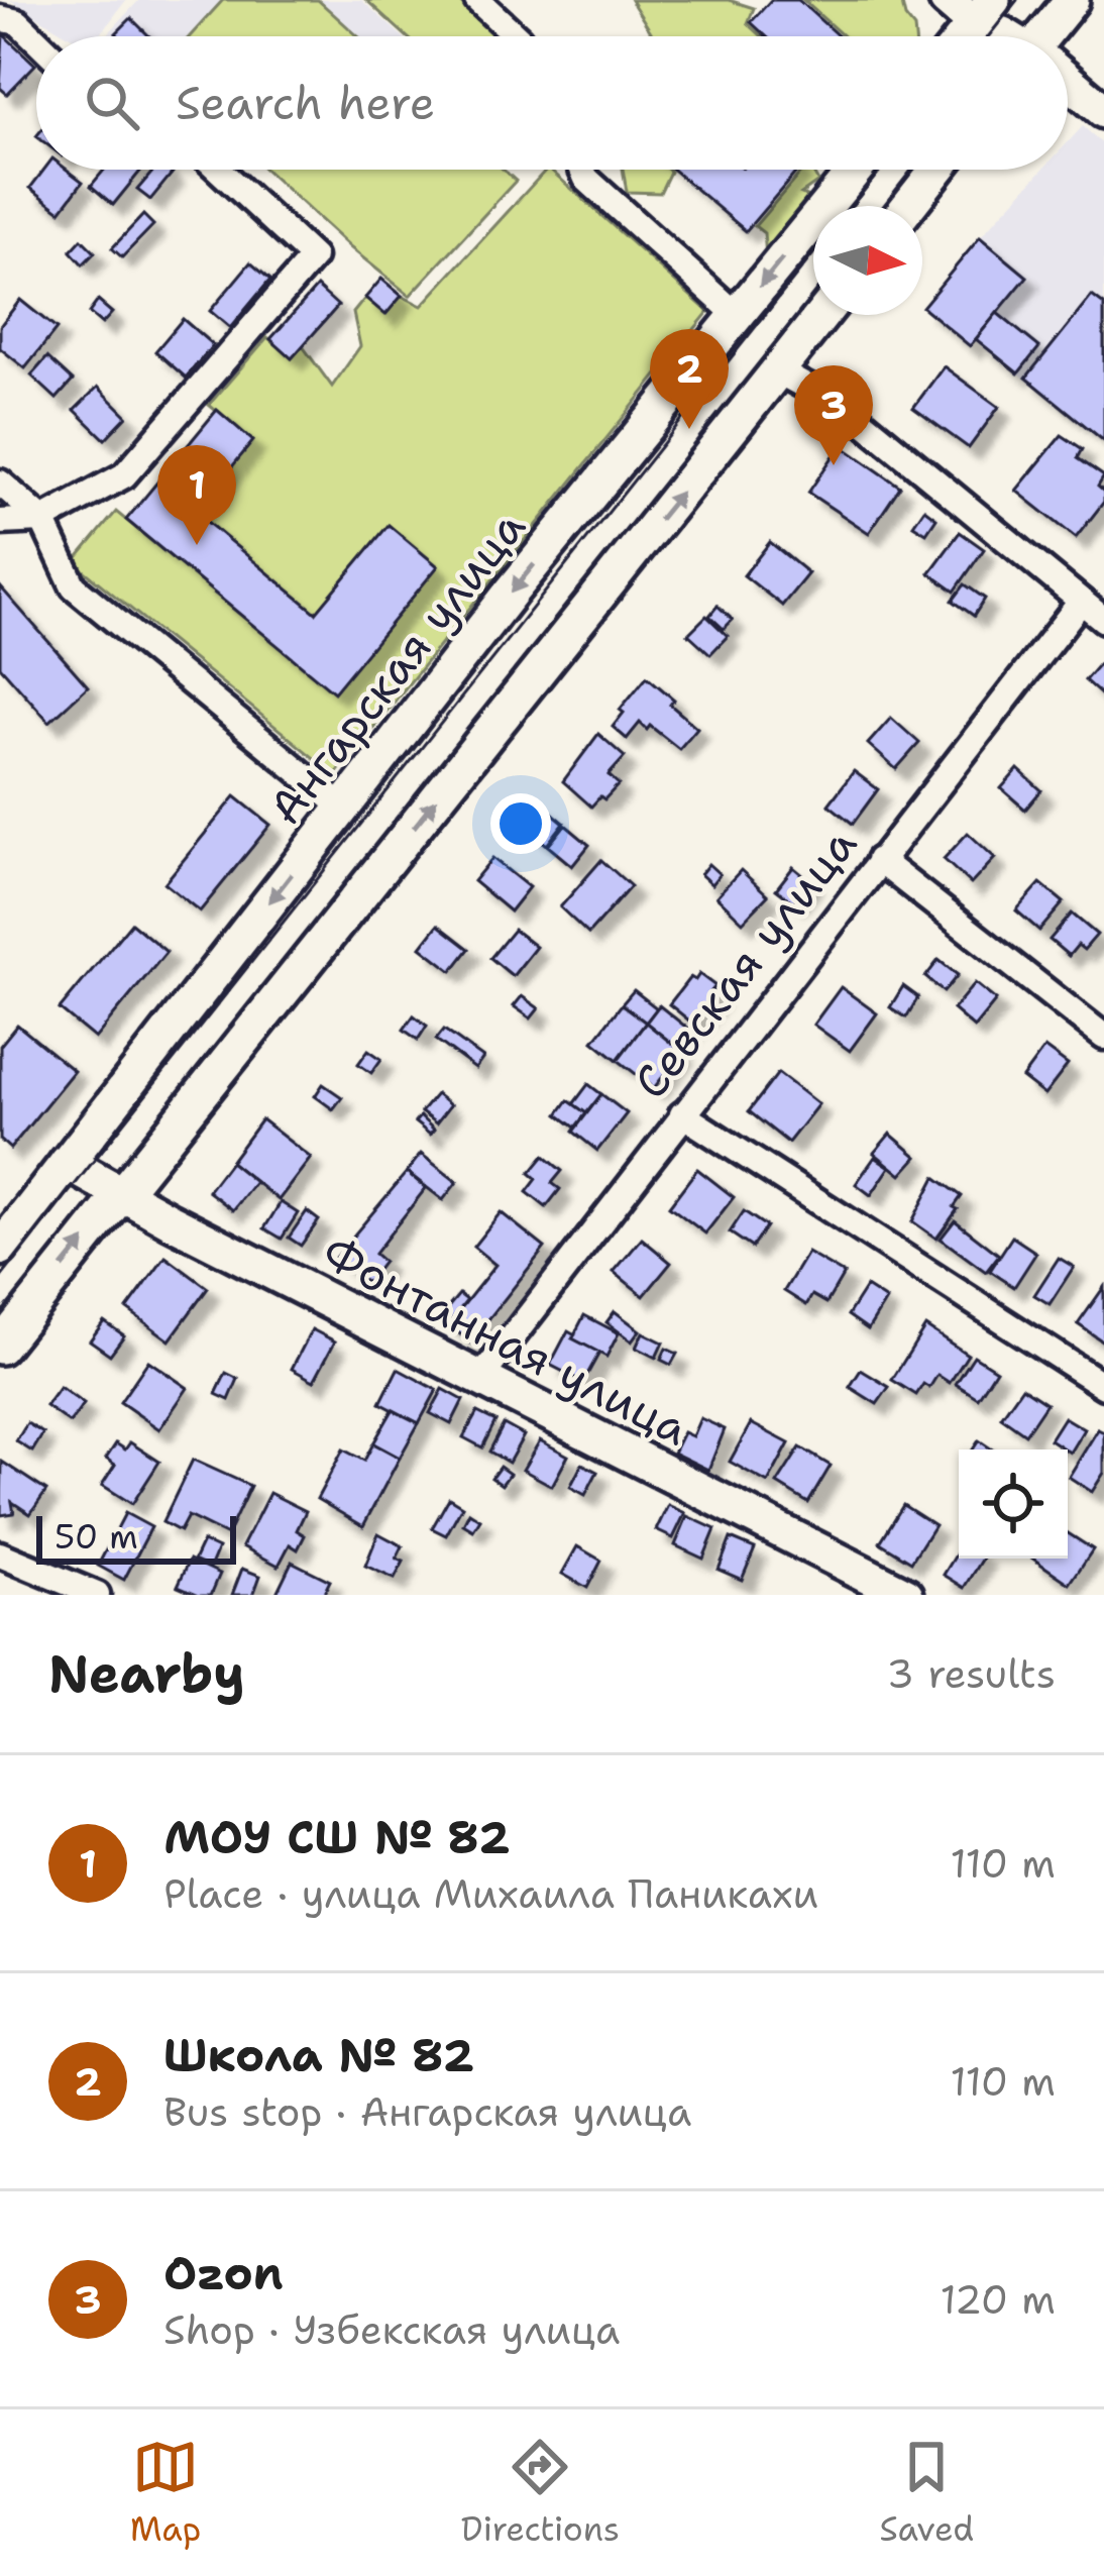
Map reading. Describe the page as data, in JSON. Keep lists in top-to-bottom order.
{
  "streets": {
    "main road": ["Ангарская улица", "Фонтанная улица"],
    "street": ["Севская улица"]
  },
  "crossings": [
    ["Ангарская улица", "Фонтанная улица"],
    ["Севская улица", "Фонтанная улица"]
  ],
  "scale_bar": "50 m",
  "north": "right",
  "page": {
    "search": "Search here",
    "pins": ["2", "3", "1"],
    "scale": "50 m",
    "heading": ["Nearby", "3 results"],
    "list": [
      {
        "mark": "1",
        "name": "МОУ СШ № 82",
        "note": "Place · улица Михаила Паникахи",
        "value": "110 m"
      },
      {
        "mark": "2",
        "name": "Школа № 82",
        "note": "Bus stop · Ангарская улица",
        "value": "110 m"
      },
      {
        "mark": "3",
        "name": "Ozon",
        "note": "Shop · Узбекская улица",
        "value": "120 m"
      }
    ],
    "nav": ["Map", "Directions", "Saved"]
  }
}
